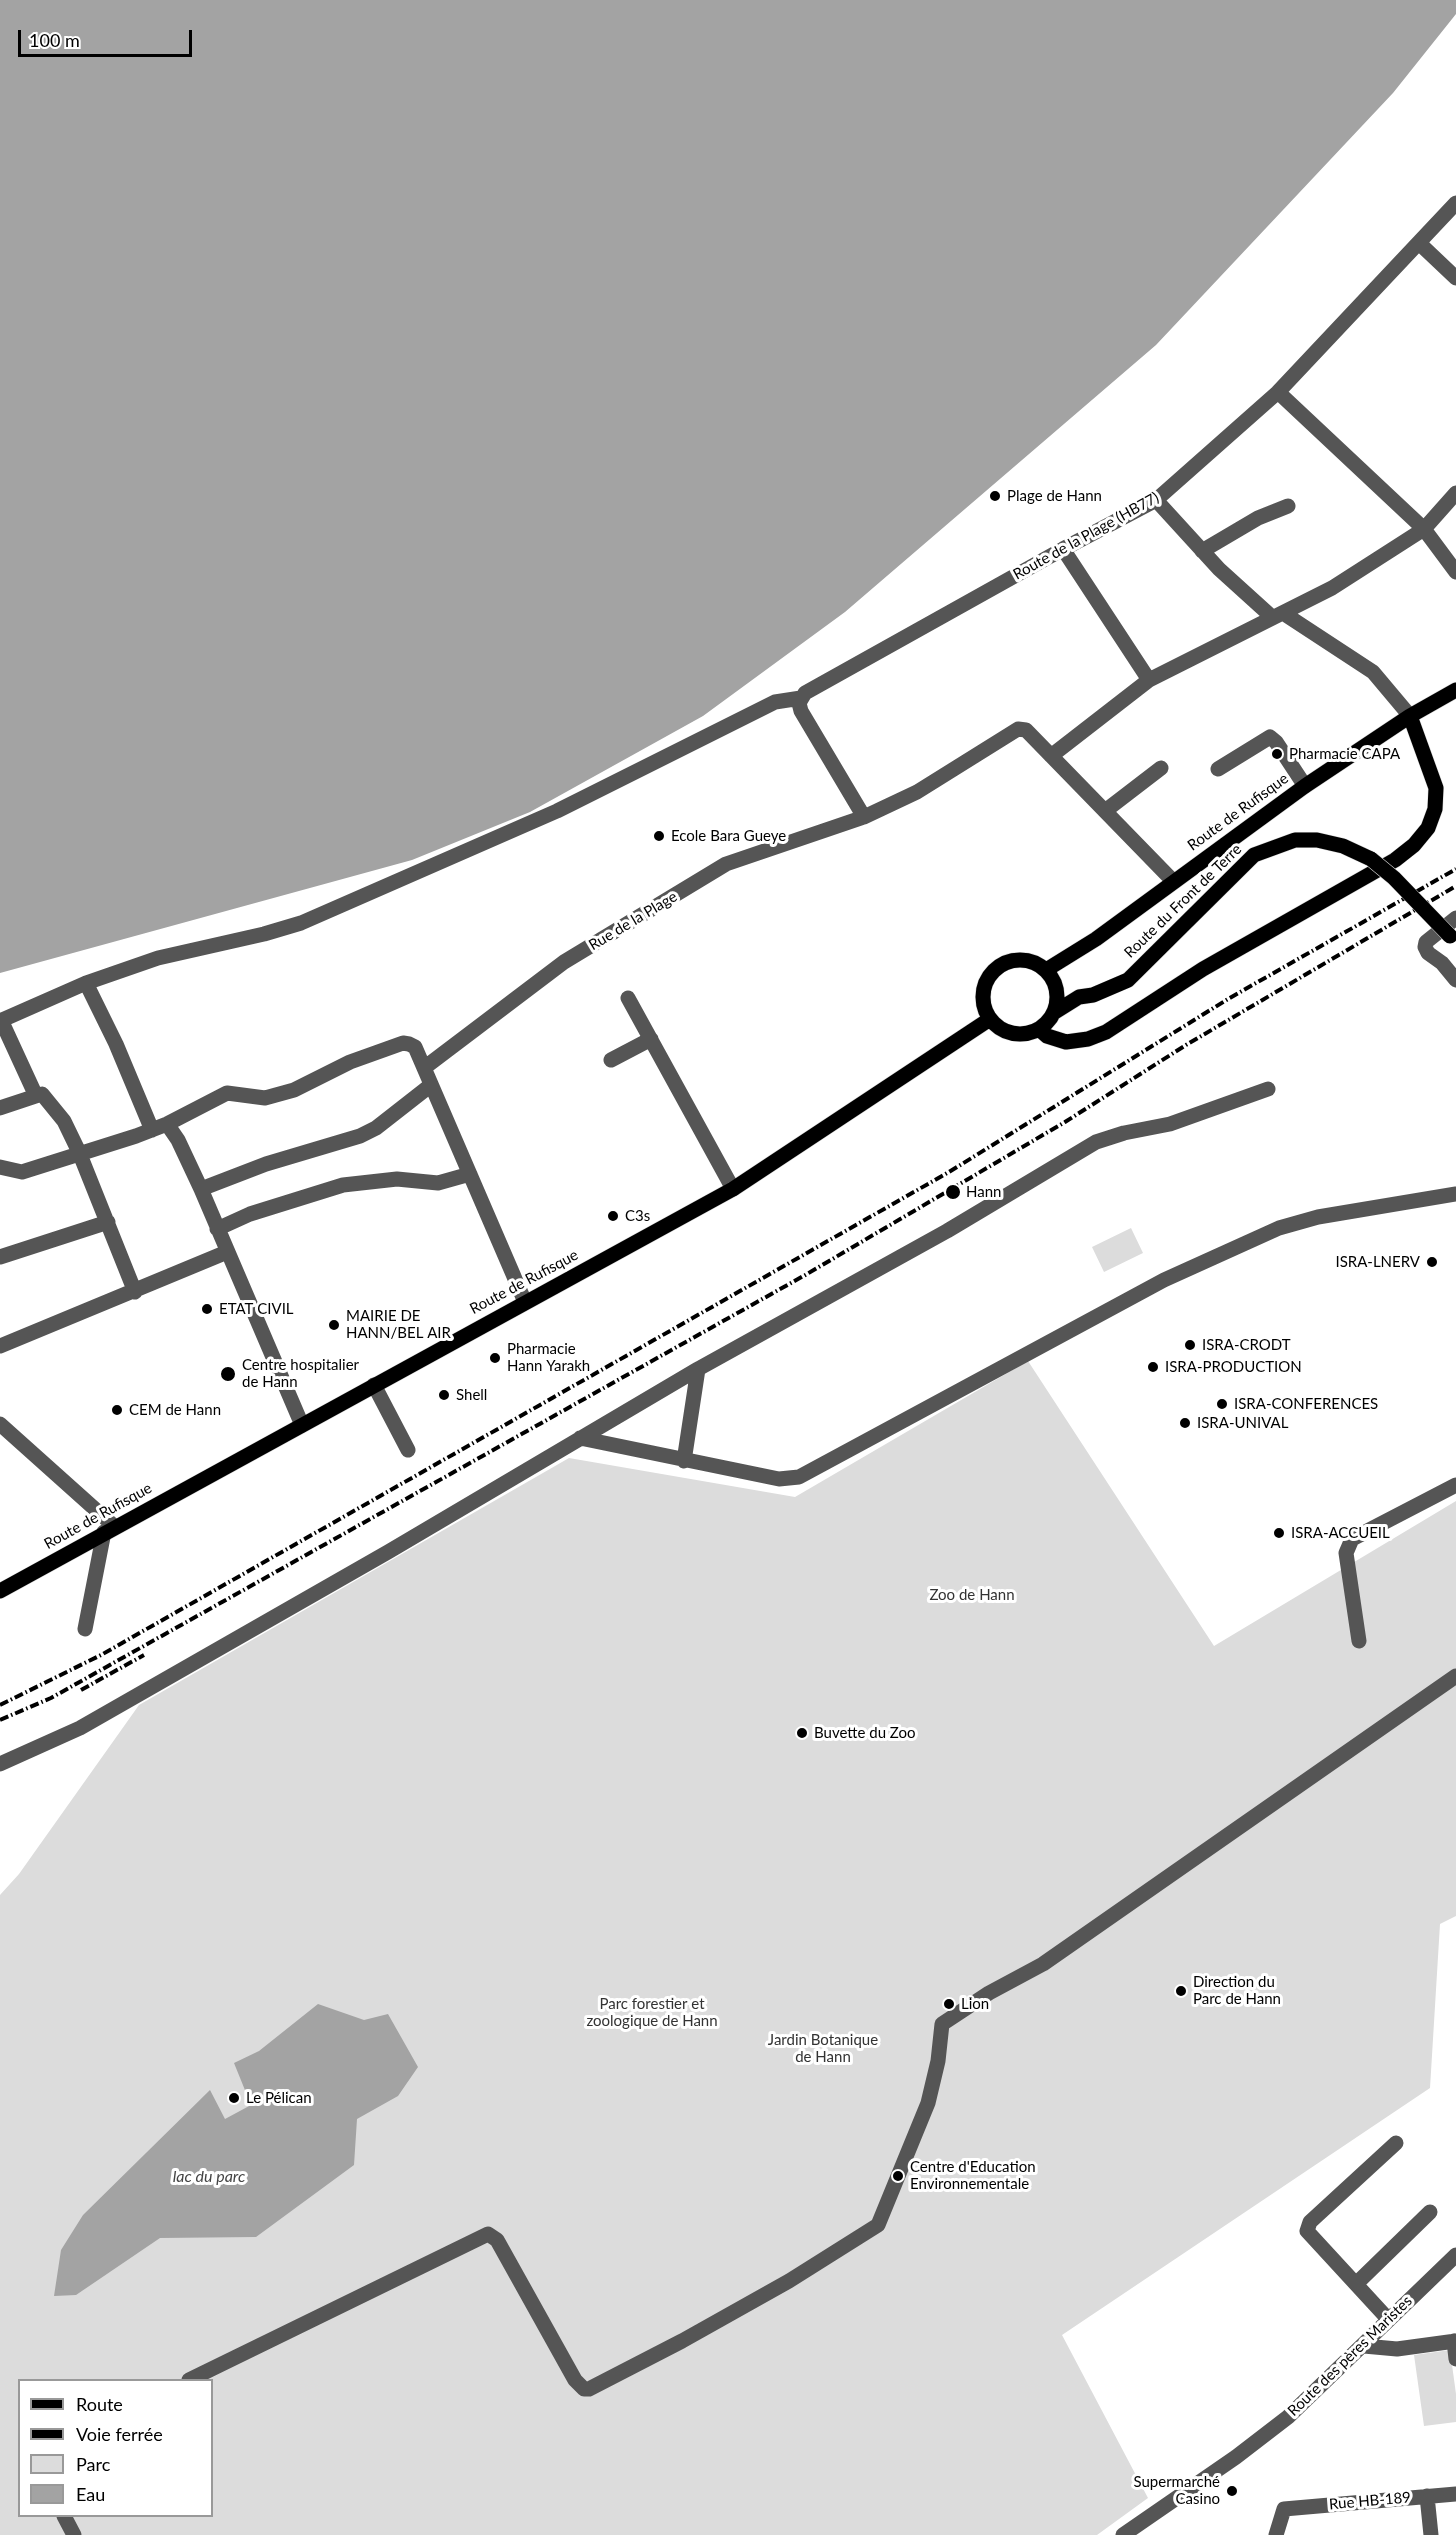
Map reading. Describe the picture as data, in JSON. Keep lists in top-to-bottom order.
{
  "streets": {
    "main road": ["Route de Rufisque", "Route du Front de Terre"],
    "street": [
      "Route de la Plage (HB77)",
      "Rue de la Plage",
      "Route des pères Maristes",
      "Rue HB-189"
    ]
  },
  "crossings": [
    ["Route de Rufisque", "Route du Front de Terre"]
  ],
  "water": ["lac du parc"],
  "parks": ["Zoo de Hann", "Parc forestier et zoologique de Hann", "Jardin Botanique de Hann"],
  "places": [
    "Plage de Hann",
    "Pharmacie CAPA",
    "Ecole Bara Gueye",
    "Hann",
    "C3s",
    "ISRA-LNERV",
    "ETAT CIVIL",
    "MAIRIE DE HANN/BEL AIR",
    "ISRA-CRODT",
    "Pharmacie Hann Yarakh",
    "ISRA-PRODUCTION",
    "Centre hospitalier de Hann",
    "Shell",
    "ISRA-CONFERENCES",
    "CEM de Hann",
    "ISRA-UNIVAL",
    "ISRA-ACCUEIL",
    "Buvette du Zoo",
    "Direction du Parc de Hann",
    "Lion",
    "Le Pélican",
    "Centre d'Education Environnementale",
    "Supermarché Casino"
  ],
  "legend": [
    "Route",
    "Voie ferrée",
    "Parc",
    "Eau"
  ],
  "scale_bar": "100 m"
}
